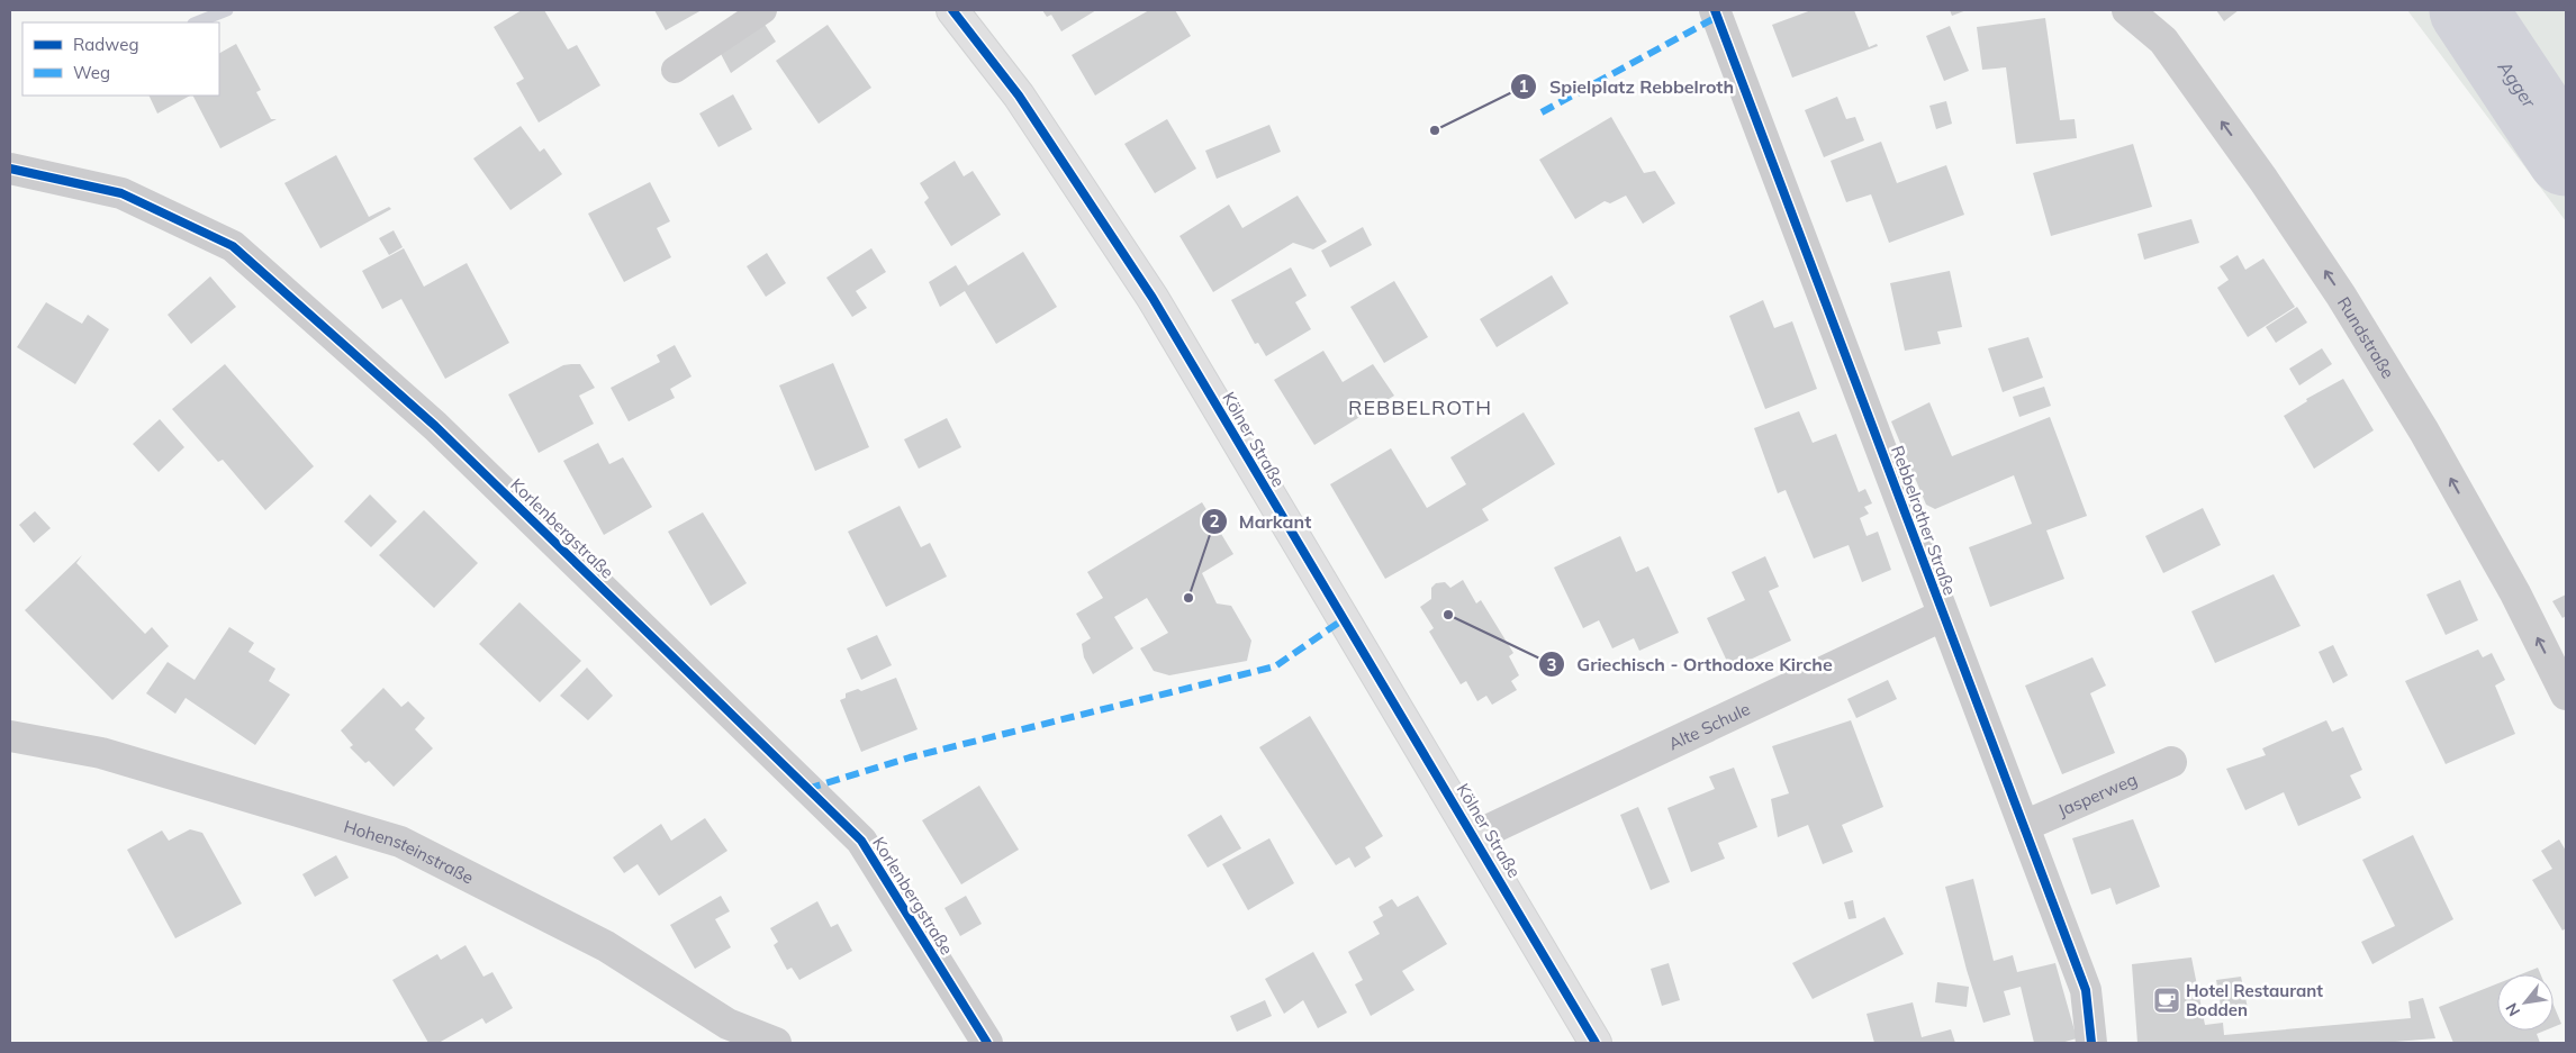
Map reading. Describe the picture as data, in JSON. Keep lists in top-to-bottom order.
{
  "streets": {
    "main road": ["Kölner Straße"],
    "street": [
      "Rundstraße",
      "Rebbelrother Straße",
      "Korlenbergstraße",
      "Alte Schule",
      "Jasperweg",
      "Hohensteinstraße"
    ]
  },
  "crossings": [
    ["Kölner Straße", "Alte Schule"],
    ["Rebbelrother Straße", "Alte Schule"],
    ["Rebbelrother Straße", "Jasperweg"]
  ],
  "one_way": ["Rundstraße"],
  "districts": ["REBBELROTH"],
  "water": ["Agger"],
  "places": {
    "other": ["Spielplatz Rebbelroth", "Markant", "Griechisch - Orthodoxe Kirche"],
    "cafe": ["Hotel Restaurant Bodden"]
  },
  "legend": ["Radweg", "Weg"],
  "north": "bottom left"
}
